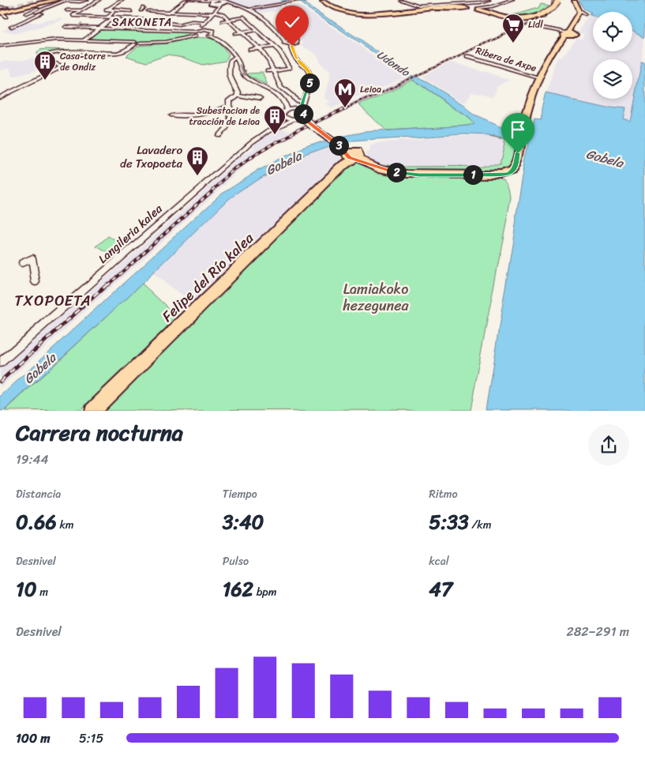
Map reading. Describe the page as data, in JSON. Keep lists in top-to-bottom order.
{
  "streets": {
    "main road": ["Felipe del Río kalea"],
    "street": ["Ribera de Axpe", "Langileria kalea"]
  },
  "districts": ["SAKONETA", "TXOPOETA"],
  "water": ["Udondo", "Gobela"],
  "parks": ["Lamiakoko hezegunea"],
  "places": {
    "supermarket": ["Lidl"],
    "building": ["Casa-torre de Ondiz", "Subestacion de tracción de Leioa", "Lavadero de Txopoeta"],
    "metro station": ["Leioa"]
  },
  "page": {
    "pins": [
      "5",
      "4",
      "3",
      "2",
      "1"
    ],
    "heading": ["Carrera nocturna", "19:44"],
    "stats": [
      ["Distancia", "0.66 km"],
      ["Tiempo", "3:40"],
      ["Ritmo", "5:33 /km"],
      ["Desnivel", "10 m"],
      ["Pulso", "162 bpm"],
      ["kcal", "47"]
    ],
    "chart": ["Desnivel", "282–291 m"],
    "list": [
      {
        "name": "100 m",
        "note": "5:15"
      }
    ]
  }
}
